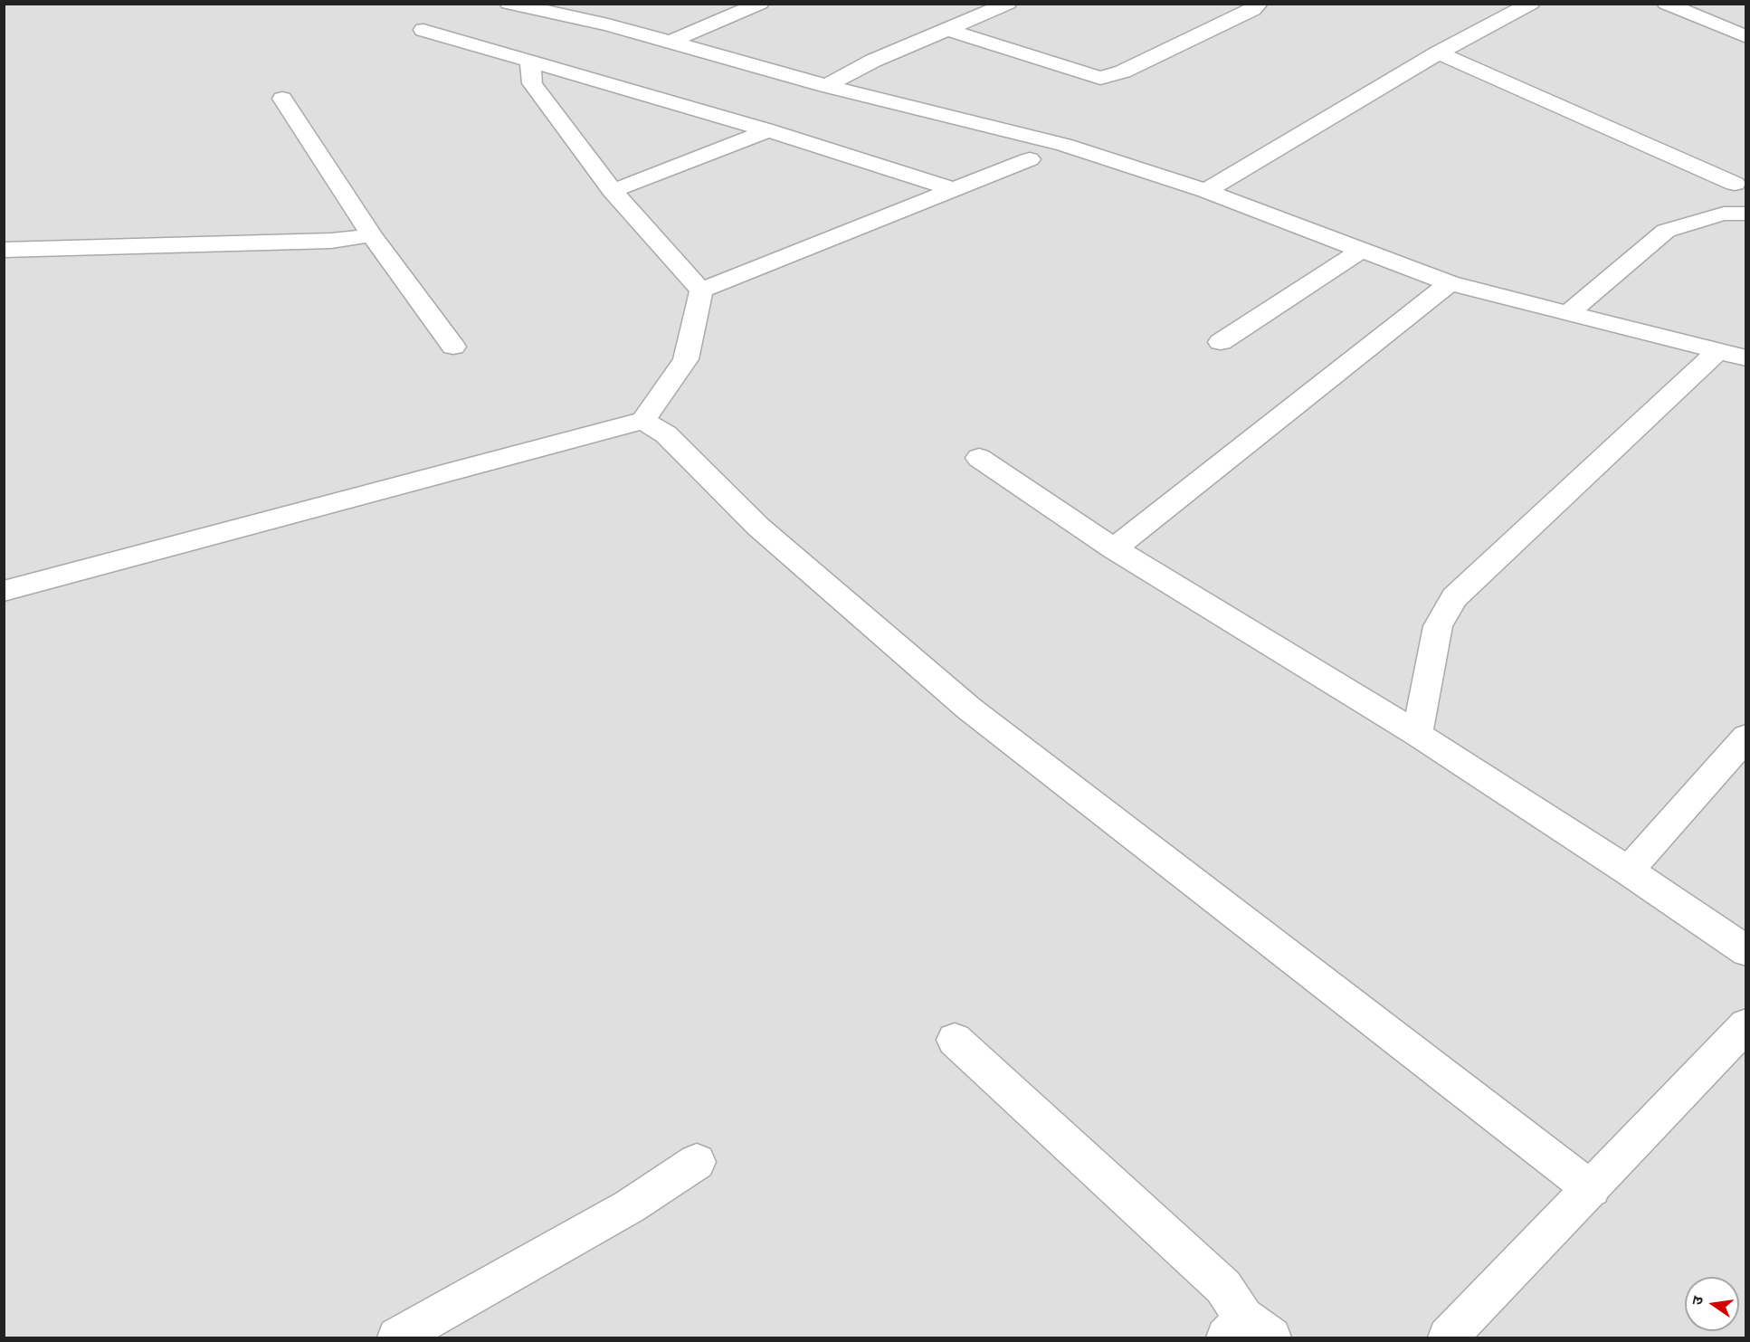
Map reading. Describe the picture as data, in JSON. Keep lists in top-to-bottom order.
{
  "north": "left"
}
